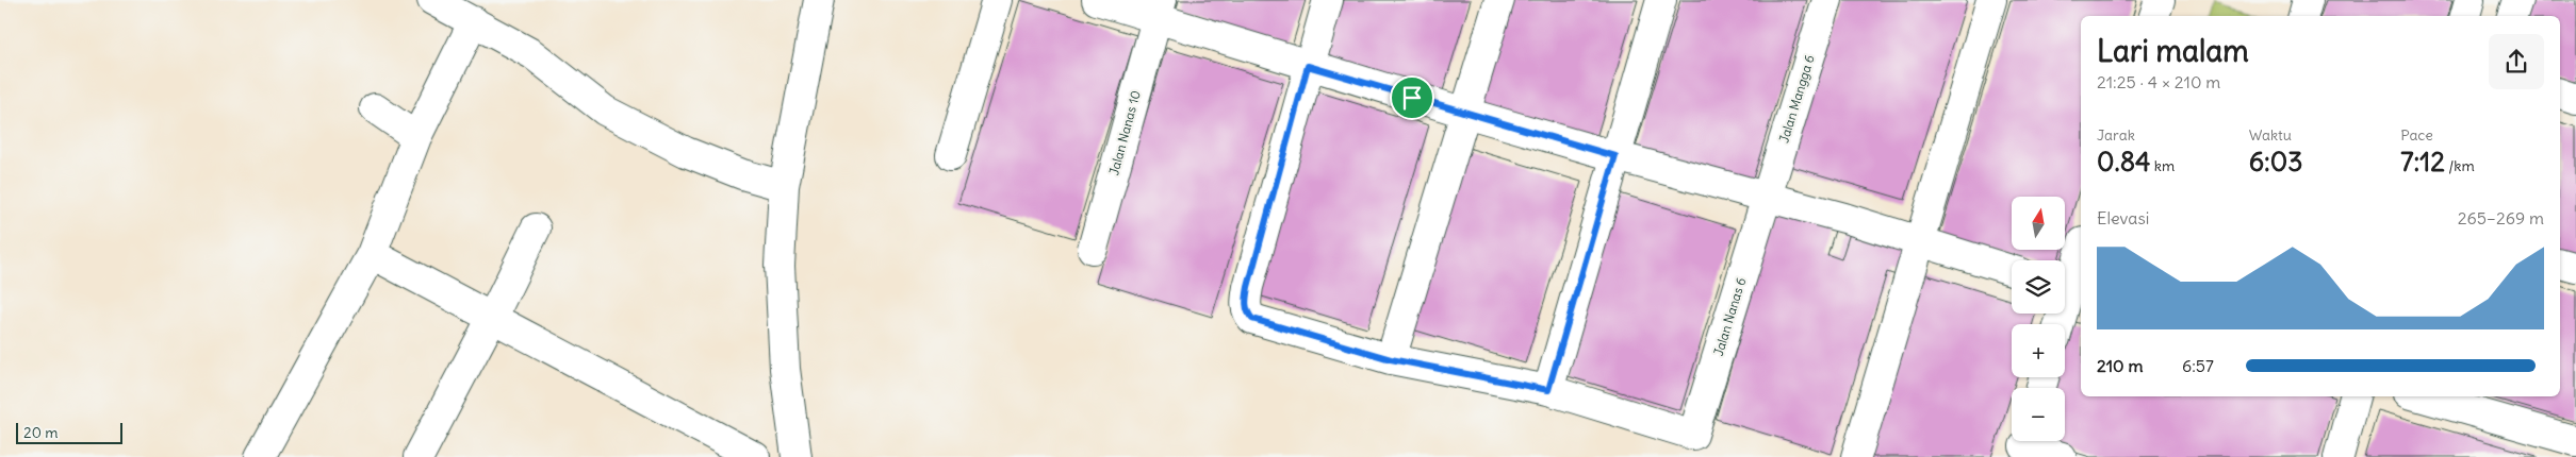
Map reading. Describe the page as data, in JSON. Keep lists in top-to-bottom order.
{
  "streets": {
    "street": ["Jalan Mangga 6", "Jalan Nanas 10", "Jalan Nanas 6"]
  },
  "crossings": [
    ["Jalan Mangga 6", "Jalan Nanas 6"]
  ],
  "scale_bar": "20 m",
  "north": "top",
  "page": {
    "heading": ["Lari malam", "21:25 · 4 × 210 m"],
    "stats": [
      ["Jarak", "0.84 km"],
      ["Waktu", "6:03"],
      ["Pace", "7:12 /km"]
    ],
    "map_buttons": ["+", "−"],
    "chart": ["Elevasi", "265–269 m"],
    "list": [
      {
        "name": "210 m",
        "note": "6:57"
      }
    ],
    "scale": "20 m"
  }
}
